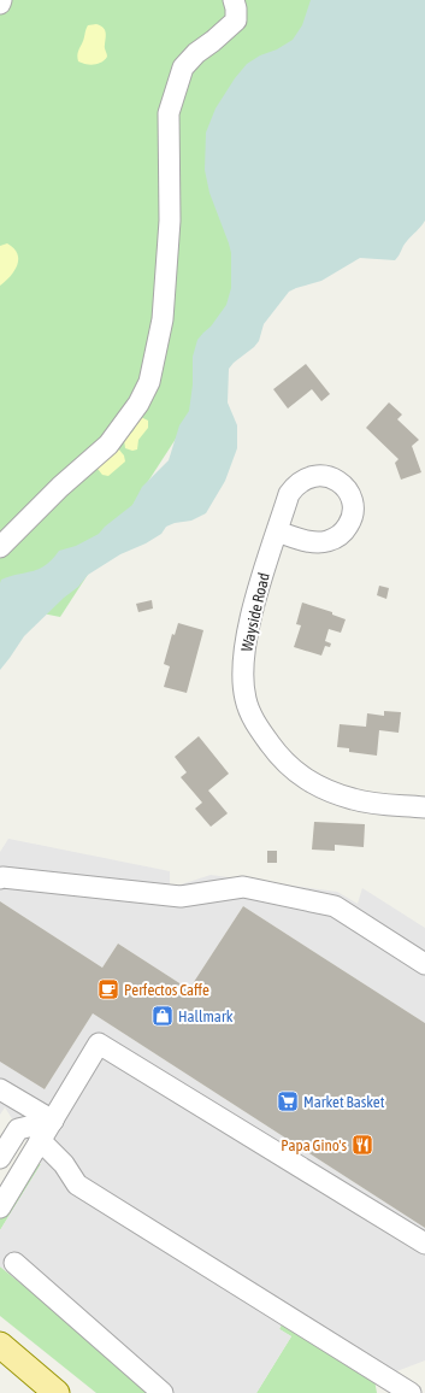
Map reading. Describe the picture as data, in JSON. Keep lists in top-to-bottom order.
{
  "streets": {
    "street": ["Wayside Road"]
  },
  "places": {
    "cafe": ["Perfectos Caffe"],
    "shop": ["Hallmark"],
    "supermarket": ["Market Basket"],
    "restaurant": ["Papa Gino's"]
  }
}
